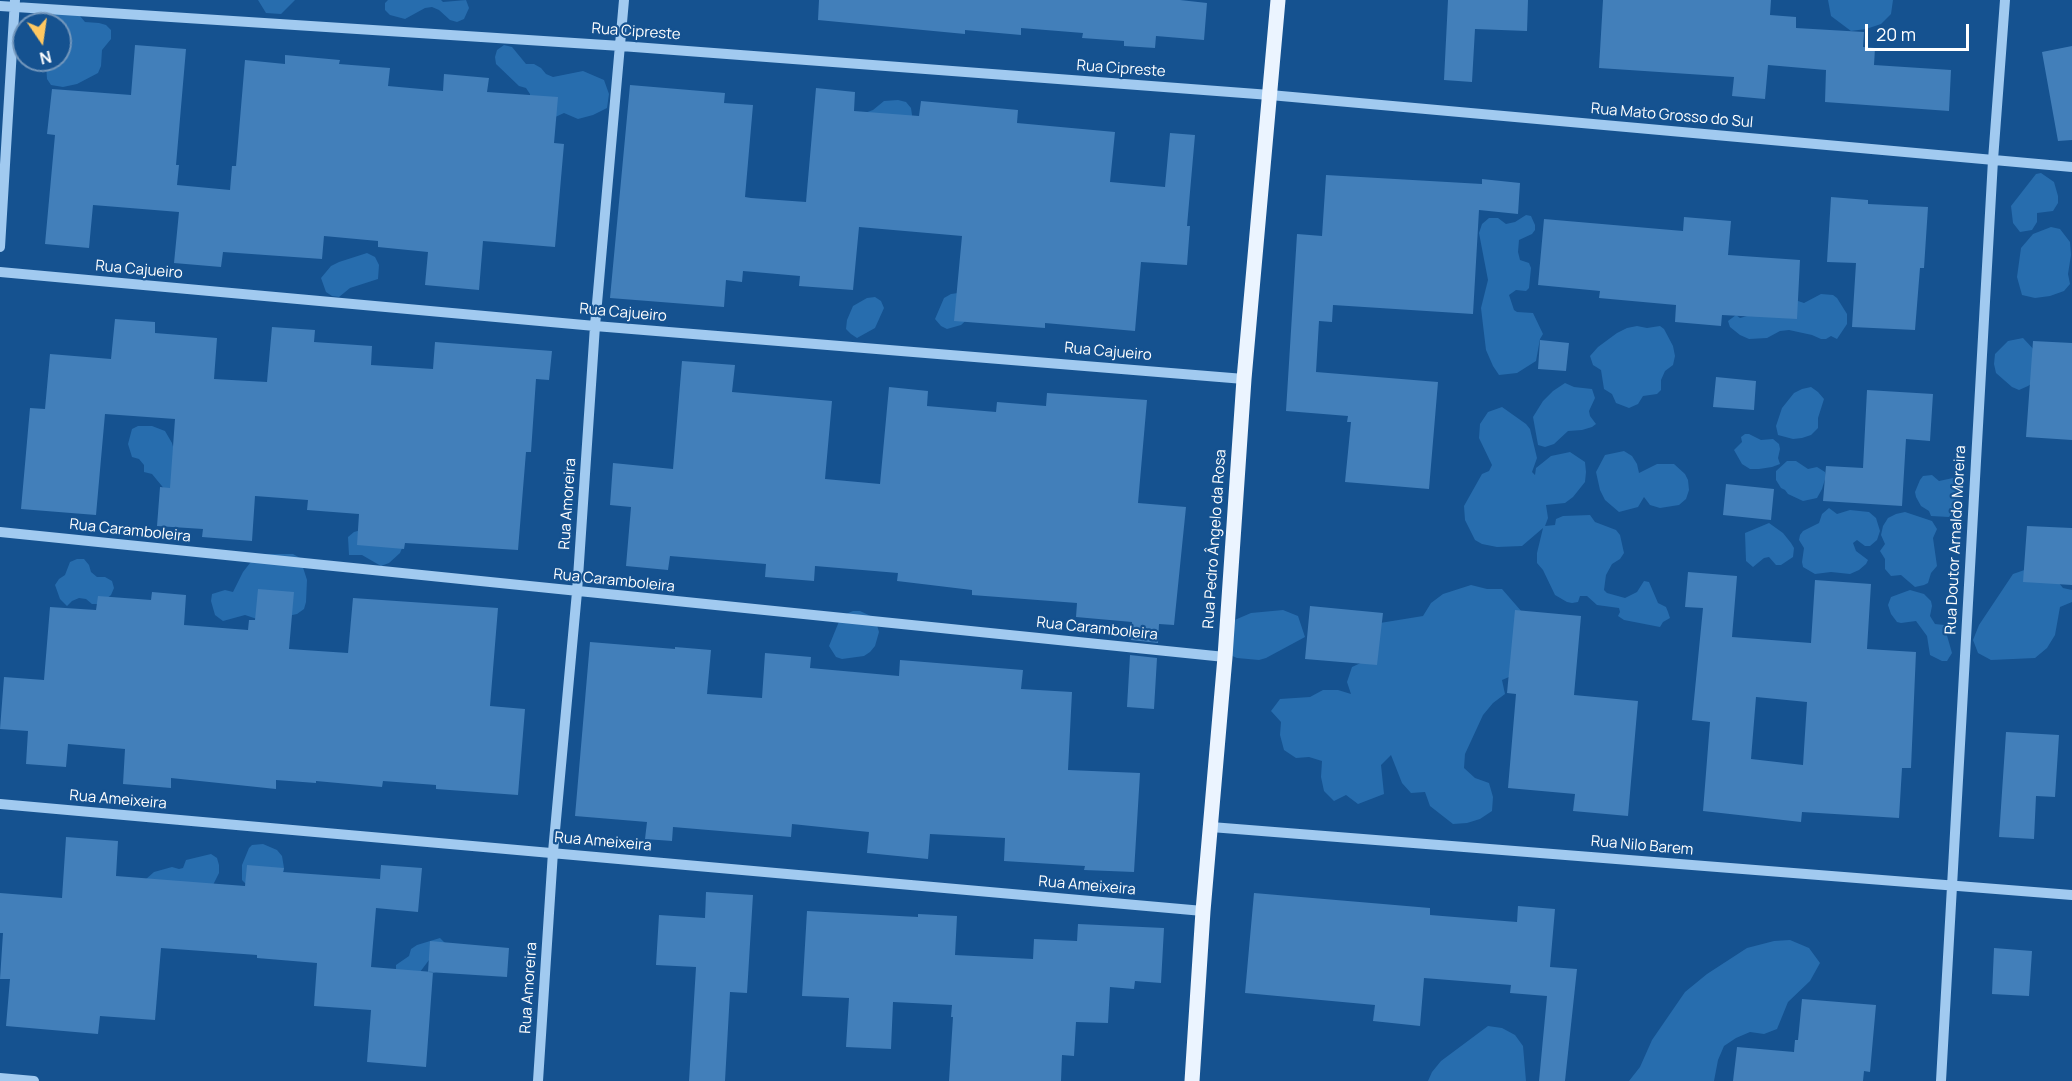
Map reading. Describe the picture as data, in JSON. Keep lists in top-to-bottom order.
{
  "streets": {
    "main road": ["Rua Pedro Ângelo da Rosa"],
    "street": [
      "Rua Cipreste",
      "Rua Mato Grosso do Sul",
      "Rua Cajueiro",
      "Rua Amoreira",
      "Rua Caramboleira",
      "Rua Doutor Arnaldo Moreira",
      "Rua Ameixeira",
      "Rua Nilo Barem"
    ]
  },
  "crossings": [
    ["Rua Cipreste", "Rua Mato Grosso do Sul"],
    ["Rua Cipreste", "Rua Amoreira"],
    ["Rua Cipreste", "Rua Pedro Ângelo da Rosa"],
    ["Rua Mato Grosso do Sul", "Rua Pedro Ângelo da Rosa"],
    ["Rua Mato Grosso do Sul", "Rua Doutor Arnaldo Moreira"],
    ["Rua Cajueiro", "Rua Amoreira"],
    ["Rua Cajueiro", "Rua Pedro Ângelo da Rosa"],
    ["Rua Amoreira", "Rua Caramboleira"],
    ["Rua Amoreira", "Rua Ameixeira"],
    ["Rua Caramboleira", "Rua Pedro Ângelo da Rosa"],
    ["Rua Pedro Ângelo da Rosa", "Rua Ameixeira"],
    ["Rua Pedro Ângelo da Rosa", "Rua Nilo Barem"],
    ["Rua Doutor Arnaldo Moreira", "Rua Nilo Barem"]
  ],
  "scale_bar": "20 m",
  "north": "bottom"
}
